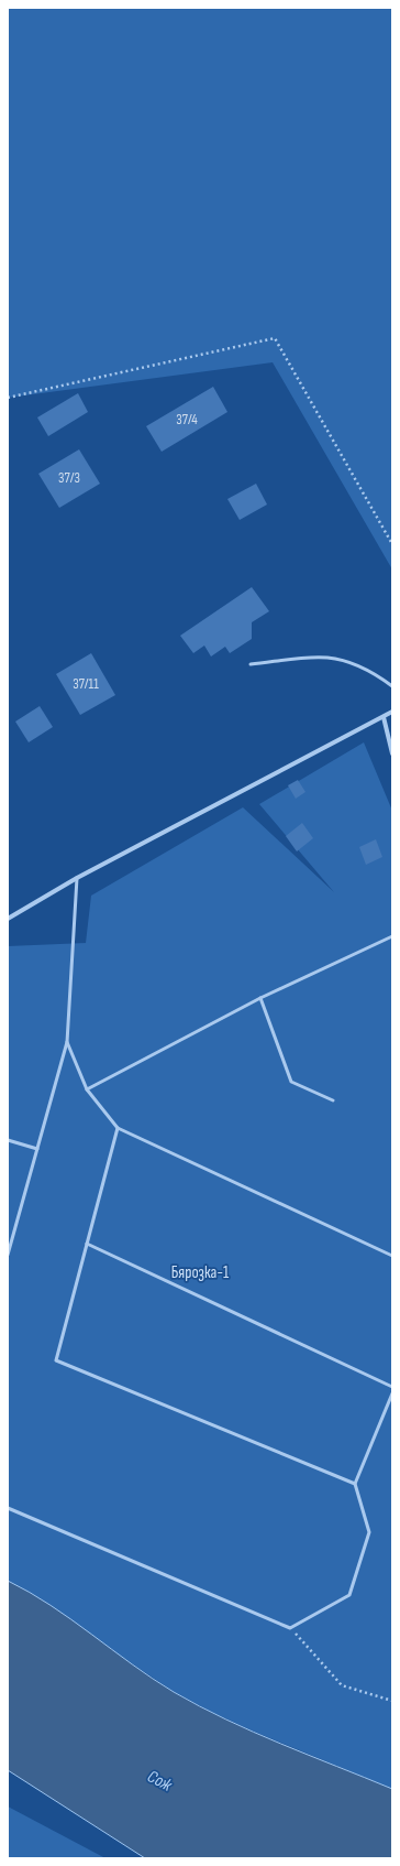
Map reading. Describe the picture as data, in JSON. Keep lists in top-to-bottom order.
{
  "water": ["Сож"],
  "parks": ["Бярозка-1"],
  "house_numbers": ["37/4", "37/3", "37/11"]
}
